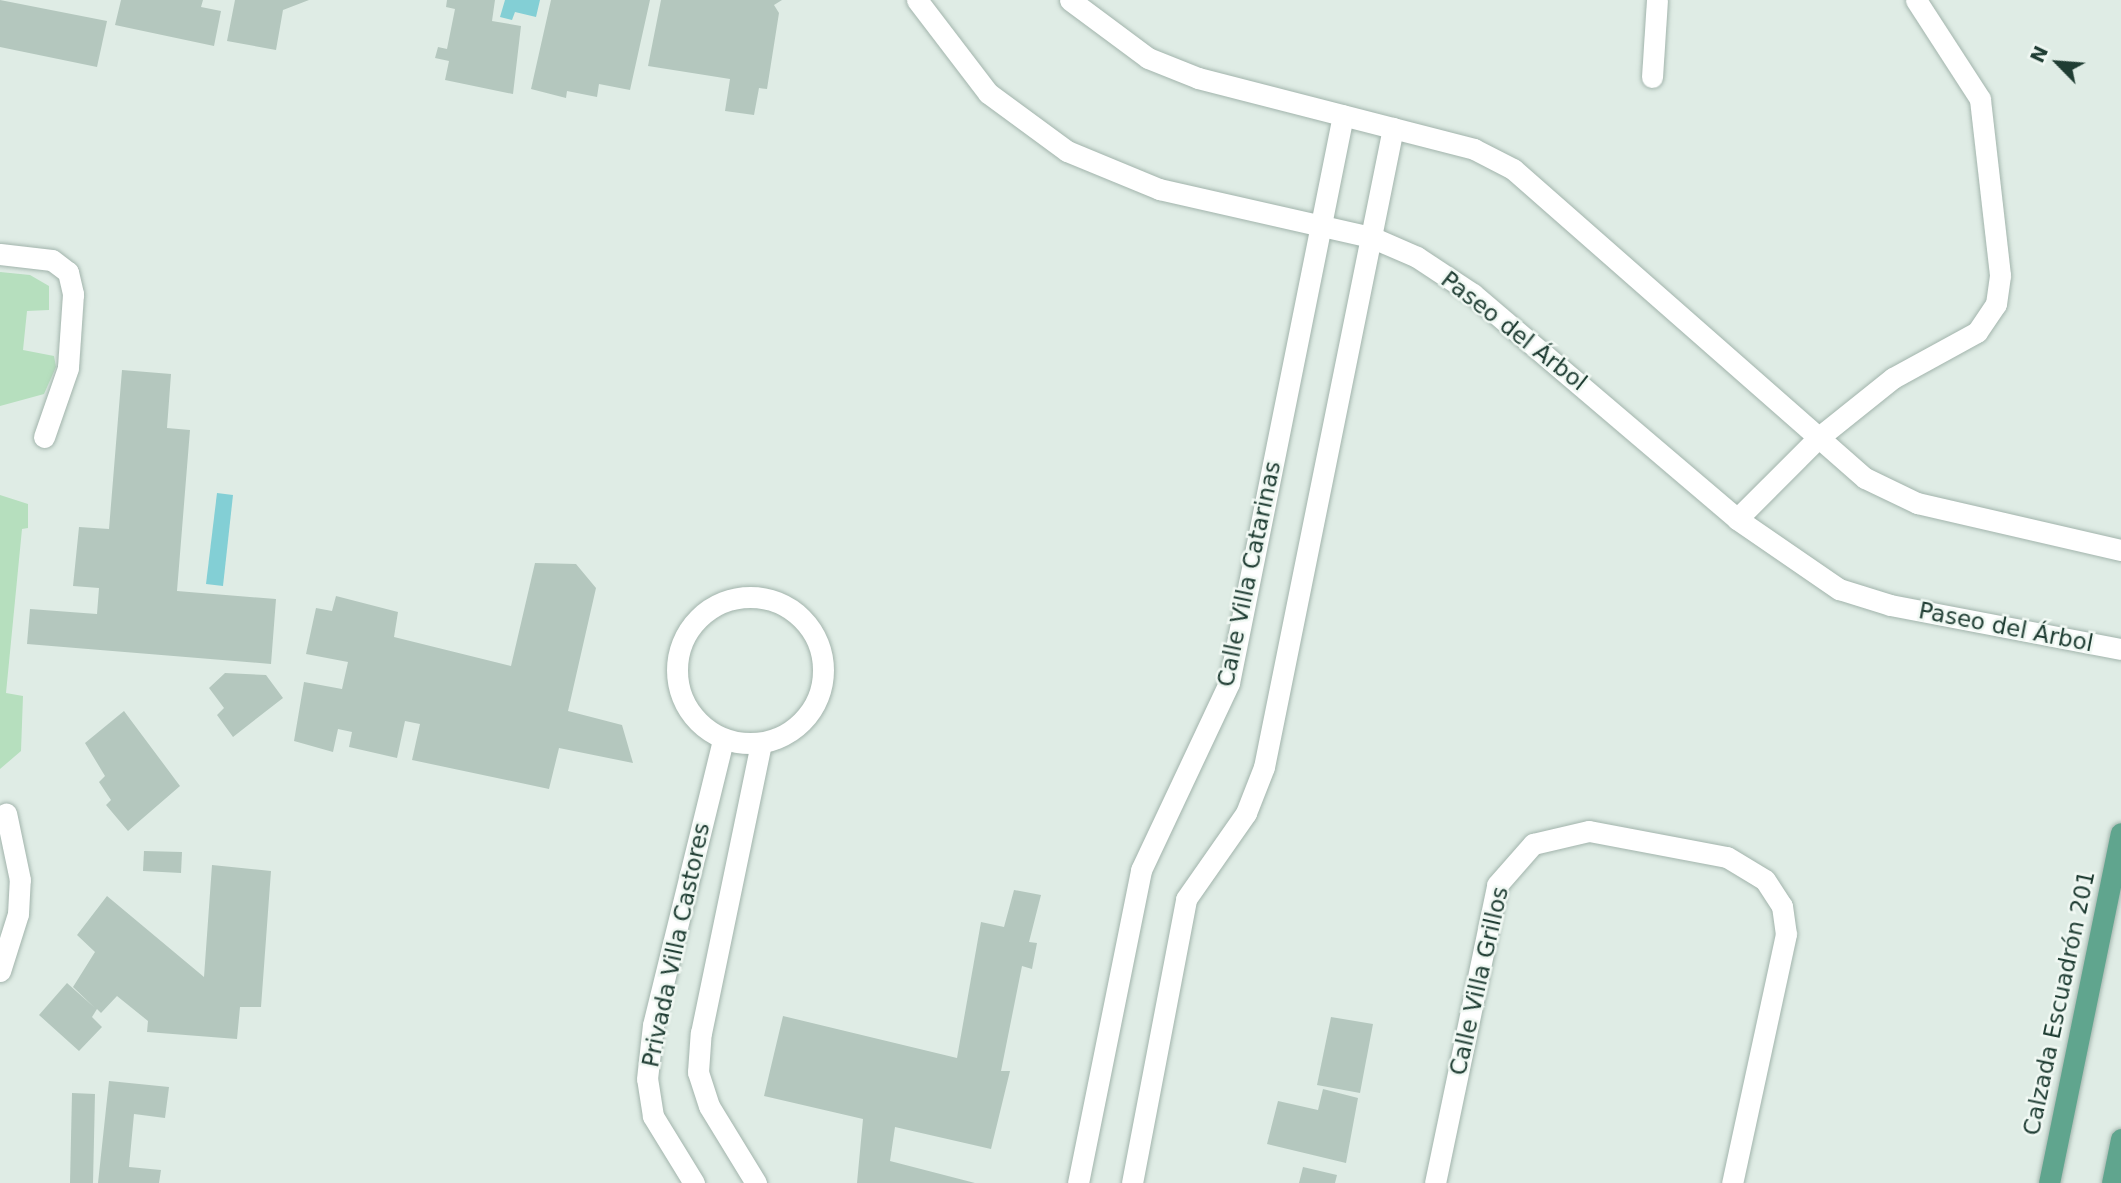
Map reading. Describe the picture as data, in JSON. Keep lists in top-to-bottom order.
{
  "streets": {
    "main road": ["Calzada Escuadrón 201"],
    "street": [
      "Paseo del Árbol",
      "Calle Villa Catarinas",
      "Privada Villa Castores",
      "Calle Villa Grillos"
    ]
  },
  "crossings": [
    ["Paseo del Árbol", "Calle Villa Catarinas"]
  ],
  "north": "top left"
}
